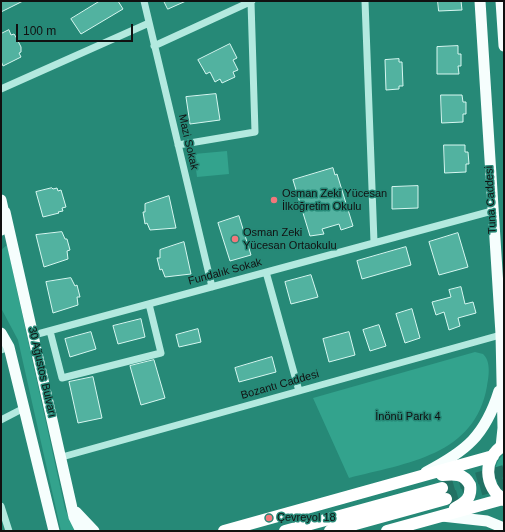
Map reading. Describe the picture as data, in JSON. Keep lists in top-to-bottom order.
{
  "streets": {
    "main road": ["Tuna Caddesi", "30 Ağustos Bulvarı"],
    "street": ["Mazi Sokak", "Fundalık Sokak", "Bozantı Caddesi"]
  },
  "crossings": [
    ["Mazi Sokak", "Fundalık Sokak"],
    ["Tuna Caddesi", "Fundalık Sokak"],
    ["Tuna Caddesi", "Bozantı Caddesi"],
    ["Fundalık Sokak", "30 Ağustos Bulvarı"],
    ["30 Ağustos Bulvarı", "Bozantı Caddesi"]
  ],
  "parks": ["İnönü Parkı 4"],
  "places": ["Osman Zeki Yücesan İlköğretim Okulu", "Osman Zeki Yücesan Ortaokulu", "Çevreyol 18"],
  "scale_bar": "100 m"
}
